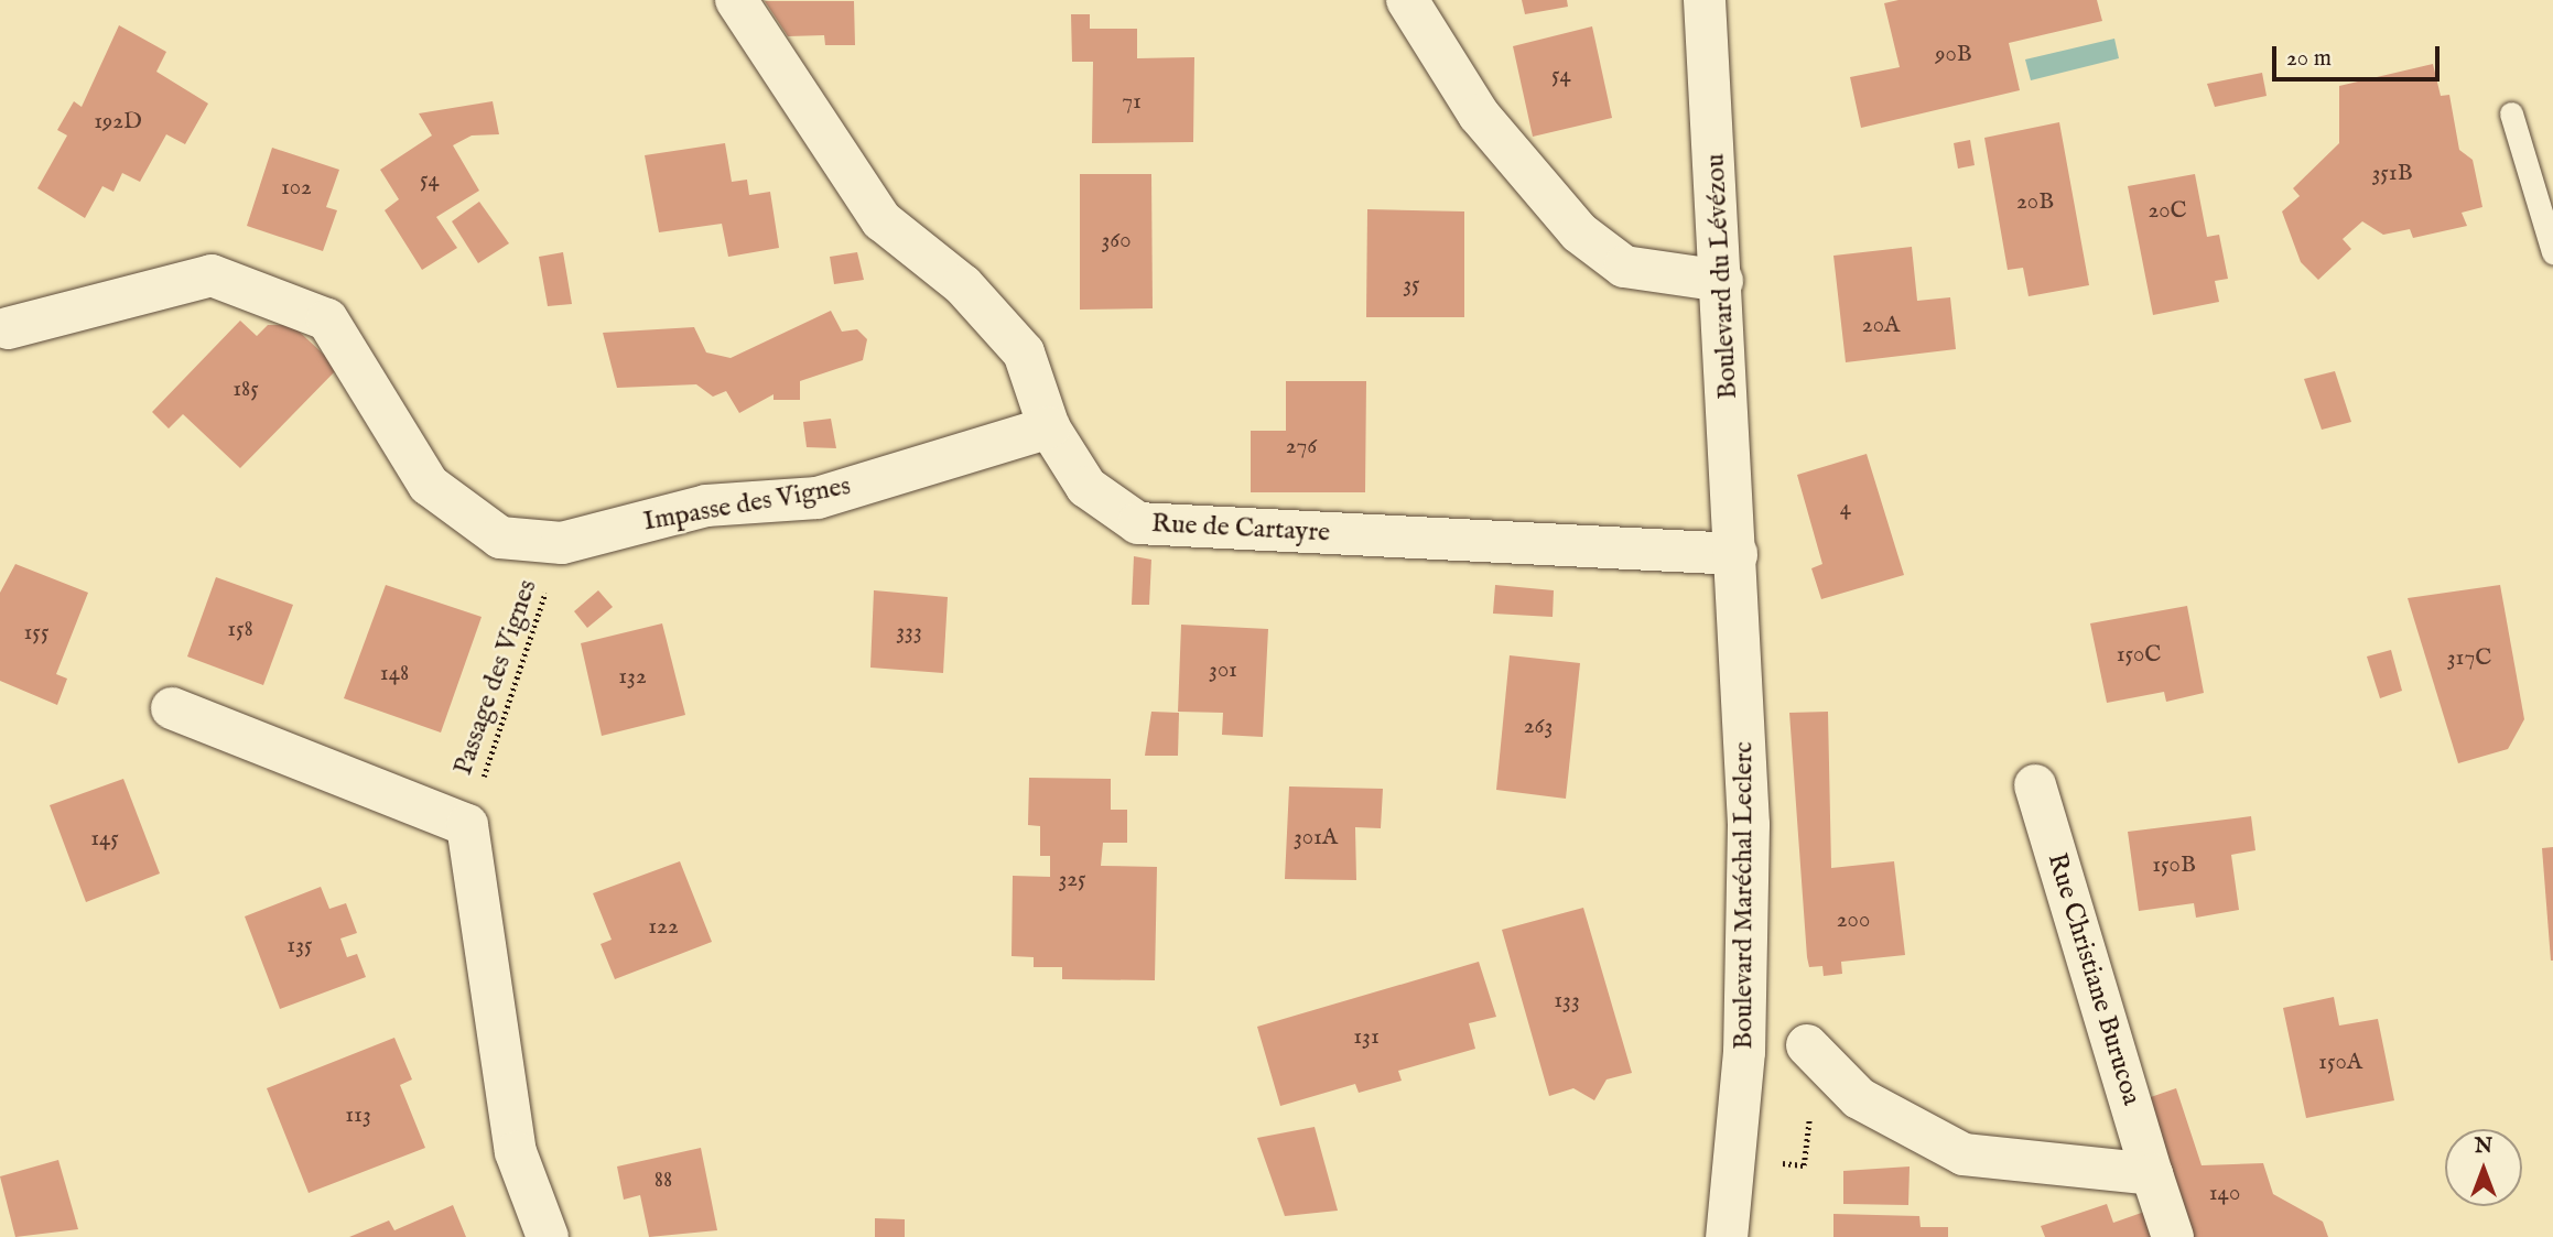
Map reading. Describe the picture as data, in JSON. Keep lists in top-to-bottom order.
{
  "streets": {
    "street": [
      "Boulevard du Lévézou",
      "Impasse des Vignes",
      "Rue de Cartayre",
      "Boulevard Maréchal Leclerc",
      "Rue Christiane Burucoa"
    ],
    "path": ["Passage des Vignes"]
  },
  "crossings": [
    ["Boulevard du Lévézou", "Rue de Cartayre"],
    ["Boulevard du Lévézou", "Boulevard Maréchal Leclerc"],
    ["Impasse des Vignes", "Rue de Cartayre"],
    ["Impasse des Vignes", "Passage des Vignes"],
    ["Rue de Cartayre", "Boulevard Maréchal Leclerc"]
  ],
  "house_numbers": [
    "90B",
    "54",
    "71",
    "192D",
    "351B",
    "54",
    "102",
    "20B",
    "20C",
    "360",
    "35",
    "20A",
    "185",
    "276",
    "4",
    "158",
    "333",
    "155",
    "150C",
    "317C",
    "301",
    "148",
    "132",
    "263",
    "301A",
    "145",
    "150B",
    "325",
    "200",
    "122",
    "135",
    "133",
    "131",
    "150A",
    "113",
    "88",
    "140"
  ],
  "scale_bar": "20 m",
  "north": "top"
}
